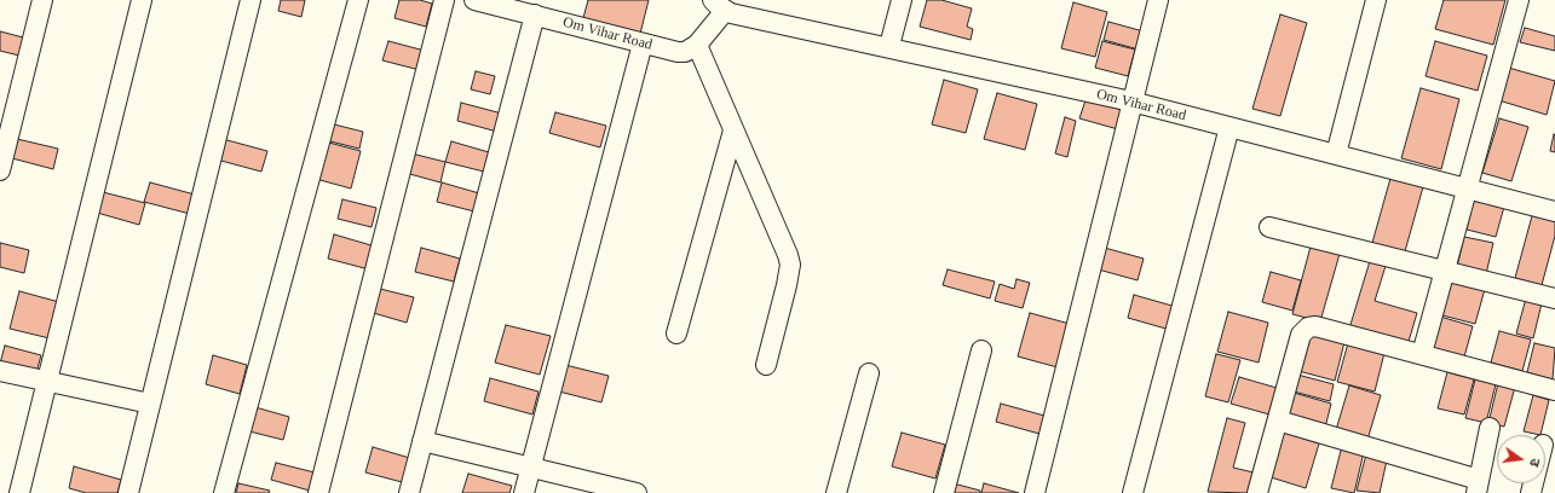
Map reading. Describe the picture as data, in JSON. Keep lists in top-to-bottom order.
{
  "streets": {
    "street": ["Om Vihar Road"]
  },
  "north": "right"
}
